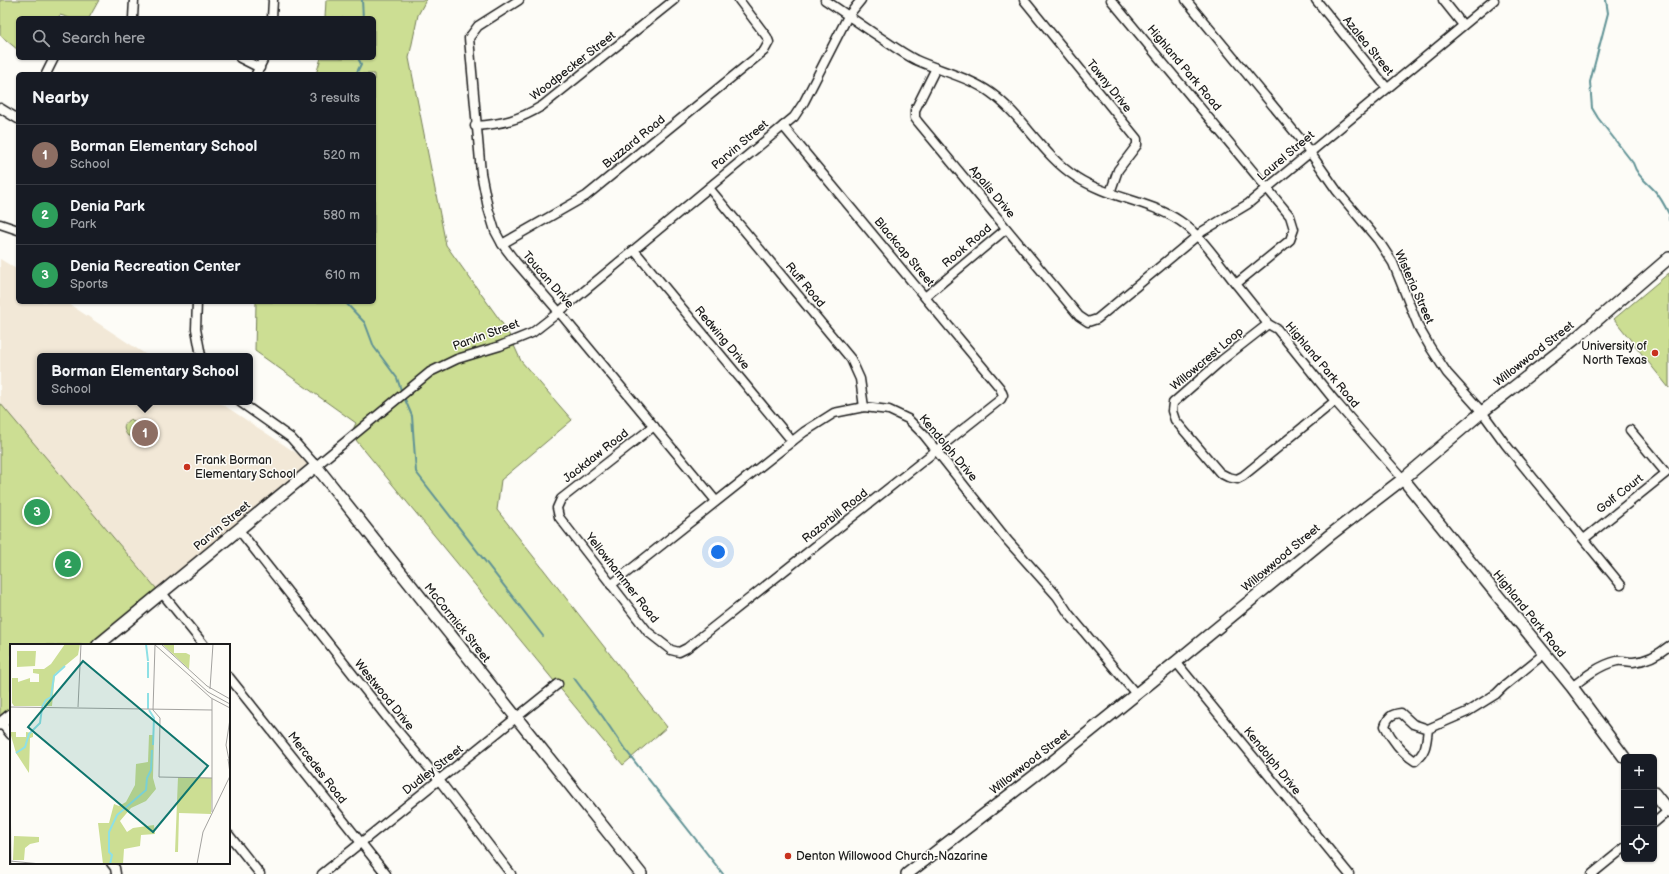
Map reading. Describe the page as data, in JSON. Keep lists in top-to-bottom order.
{
  "streets": {
    "street": [
      "Azalea Street",
      "Woodpecker Street",
      "Highland Park Road",
      "Tawny Drive",
      "Buzzard Road",
      "Parvin Street",
      "Laurel Street",
      "Apalis Drive",
      "Rook Road",
      "Blackcap Street",
      "Toucan Drive",
      "Ruff Road",
      "Wisteria Street",
      "Redwing Drive",
      "Willowwood Street",
      "Willowcrest Loop",
      "Kendolph Drive",
      "Jackdaw Road",
      "Golf Court",
      "Razorbill Road",
      "Yellowhammer Road",
      "McCormick Street",
      "Westwood Drive",
      "Mercedes Road",
      "Dudley Street"
    ]
  },
  "crossings": [
    ["Azalea Street", "Laurel Street"],
    ["Woodpecker Street", "Toucan Drive"],
    ["Highland Park Road", "Laurel Street"],
    ["Highland Park Road", "Willowwood Street"],
    ["Highland Park Road", "Willowcrest Loop"],
    ["Buzzard Road", "Toucan Drive"],
    ["Parvin Street", "Blackcap Street"],
    ["Parvin Street", "Toucan Drive"],
    ["Parvin Street", "Ruff Road"],
    ["Parvin Street", "Redwing Drive"],
    ["Parvin Street", "McCormick Street"],
    ["Parvin Street", "Westwood Drive"],
    ["Laurel Street", "Apalis Drive"],
    ["Laurel Street", "Wisteria Street"],
    ["Apalis Drive", "Rook Road"],
    ["Rook Road", "Blackcap Street"],
    ["Blackcap Street", "Razorbill Road"],
    ["Toucan Drive", "Kendolph Drive"],
    ["Toucan Drive", "Jackdaw Road"],
    ["Ruff Road", "Kendolph Drive"],
    ["Wisteria Street", "Willowwood Street"],
    ["Wisteria Street", "Golf Court"],
    ["Redwing Drive", "Kendolph Drive"],
    ["Willowwood Street", "Kendolph Drive"],
    ["Kendolph Drive", "Razorbill Road"],
    ["Kendolph Drive", "Yellowhammer Road"],
    ["Jackdaw Road", "Yellowhammer Road"],
    ["Razorbill Road", "Yellowhammer Road"],
    ["McCormick Street", "Dudley Street"],
    ["Westwood Drive", "Dudley Street"],
    ["Mercedes Road", "Dudley Street"]
  ],
  "places": ["University of North Texas", "Frank Borman Elementary School", "Denton Willowood Church-Nazarine"],
  "page": {
    "search": "Search here",
    "heading": ["Nearby", "3 results"],
    "list": [
      {
        "mark": "1",
        "name": "Borman Elementary School",
        "note": "School",
        "value": "520 m"
      },
      {
        "mark": "2",
        "name": "Denia Park",
        "note": "Park",
        "value": "580 m"
      },
      {
        "mark": "3",
        "name": "Denia Recreation Center",
        "note": "Sports",
        "value": "610 m"
      }
    ],
    "popup": ["Borman Elementary School", "School"],
    "pins": ["1", "3", "2"],
    "map_buttons": ["+", "−"]
  }
}
